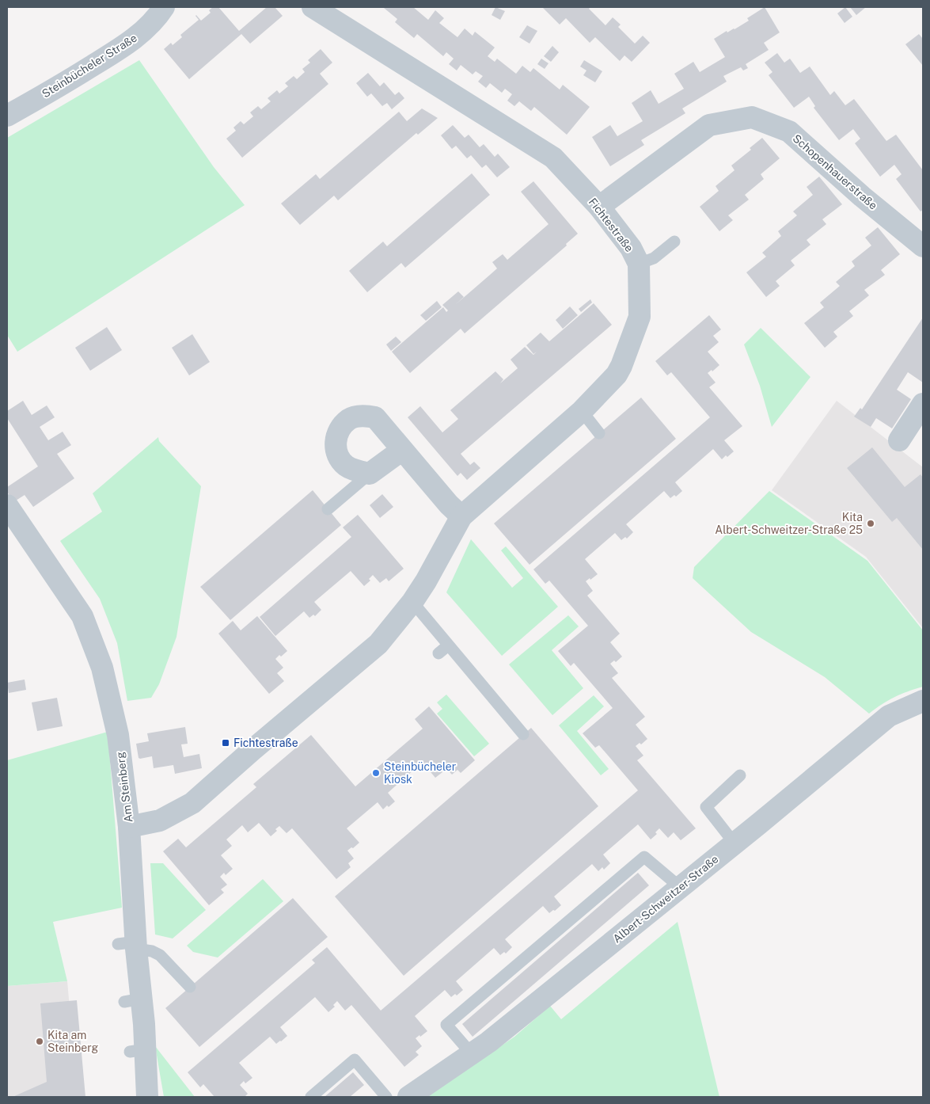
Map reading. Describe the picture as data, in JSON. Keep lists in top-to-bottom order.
{
  "streets": {
    "street": [
      "Steinbücheler Straße",
      "Schopenhauerstraße",
      "Fichtestraße",
      "Am Steinberg",
      "Albert-Schweitzer-Straße"
    ]
  },
  "crossings": [
    ["Schopenhauerstraße", "Fichtestraße"],
    ["Fichtestraße", "Am Steinberg"]
  ],
  "places": {
    "other": ["Kita Albert-Schweitzer-Straße 25", "Steinbücheler Kiosk", "Kita am Steinberg"],
    "transit": ["Fichtestraße"]
  }
}
